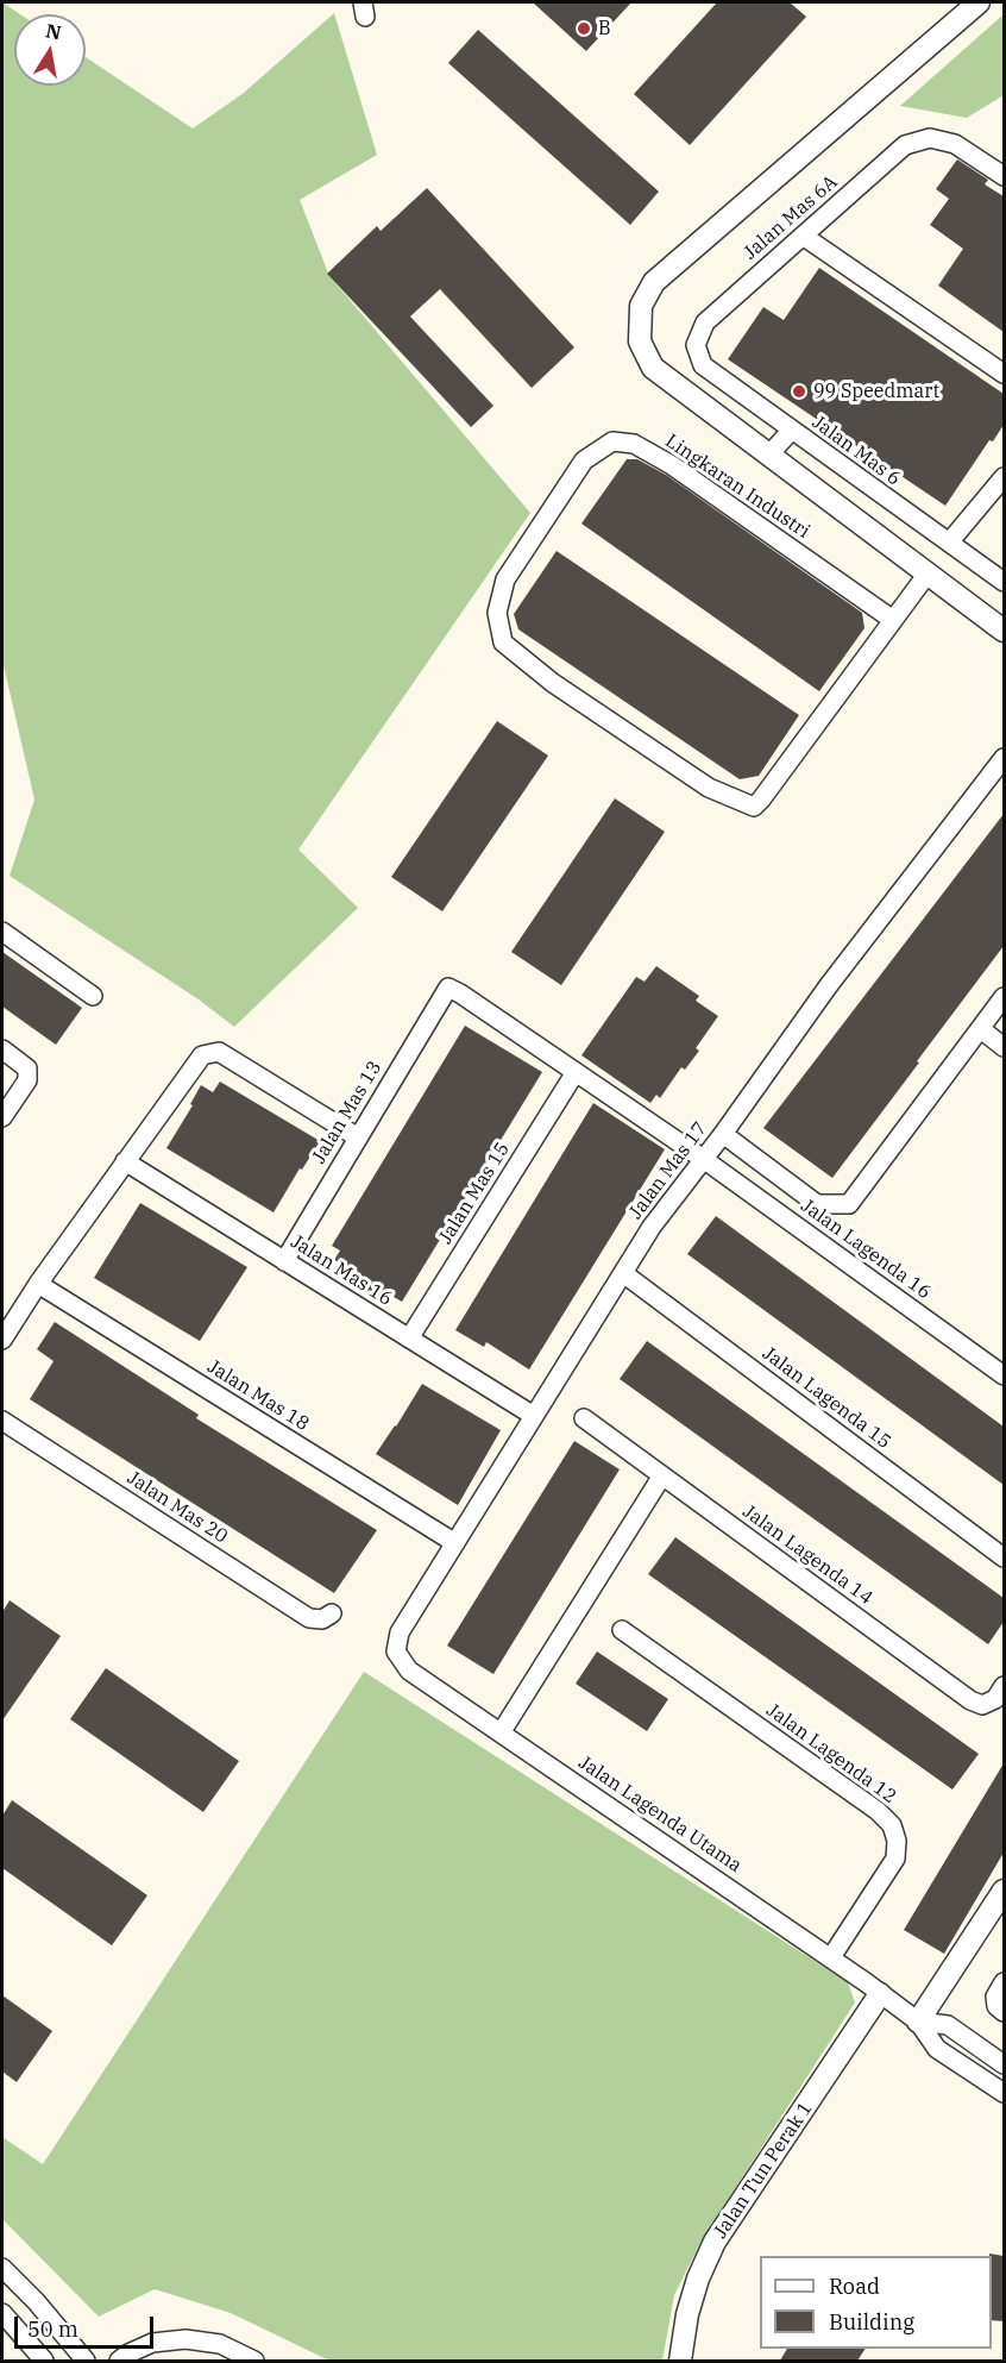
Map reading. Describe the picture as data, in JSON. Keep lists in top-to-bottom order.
{
  "streets": {
    "street": [
      "Jalan Mas 6A",
      "Jalan Mas 6",
      "Lingkaran Industri",
      "Jalan Mas 13",
      "Jalan Mas 17",
      "Jalan Mas 15",
      "Jalan Lagenda 16",
      "Jalan Mas 16",
      "Jalan Mas 18",
      "Jalan Lagenda 15",
      "Jalan Mas 20",
      "Jalan Lagenda 14",
      "Jalan Lagenda 12",
      "Jalan Lagenda Utama",
      "Jalan Tun Perak 1"
    ]
  },
  "crossings": [
    ["Jalan Mas 6A", "Jalan Mas 6"],
    ["Jalan Mas 13", "Jalan Lagenda 16"],
    ["Jalan Mas 13", "Jalan Mas 16"],
    ["Jalan Mas 17", "Jalan Lagenda 16"],
    ["Jalan Mas 17", "Jalan Mas 16"],
    ["Jalan Mas 17", "Jalan Mas 18"],
    ["Jalan Mas 17", "Jalan Lagenda 15"],
    ["Jalan Mas 17", "Jalan Lagenda Utama"],
    ["Jalan Mas 15", "Jalan Lagenda 16"],
    ["Jalan Mas 15", "Jalan Mas 16"],
    ["Jalan Lagenda 12", "Jalan Lagenda Utama"],
    ["Jalan Lagenda Utama", "Jalan Tun Perak 1"]
  ],
  "places": ["B", "99 Speedmart"],
  "legend": ["Road", "Building"],
  "scale_bar": "50 m",
  "north": "top"
}
